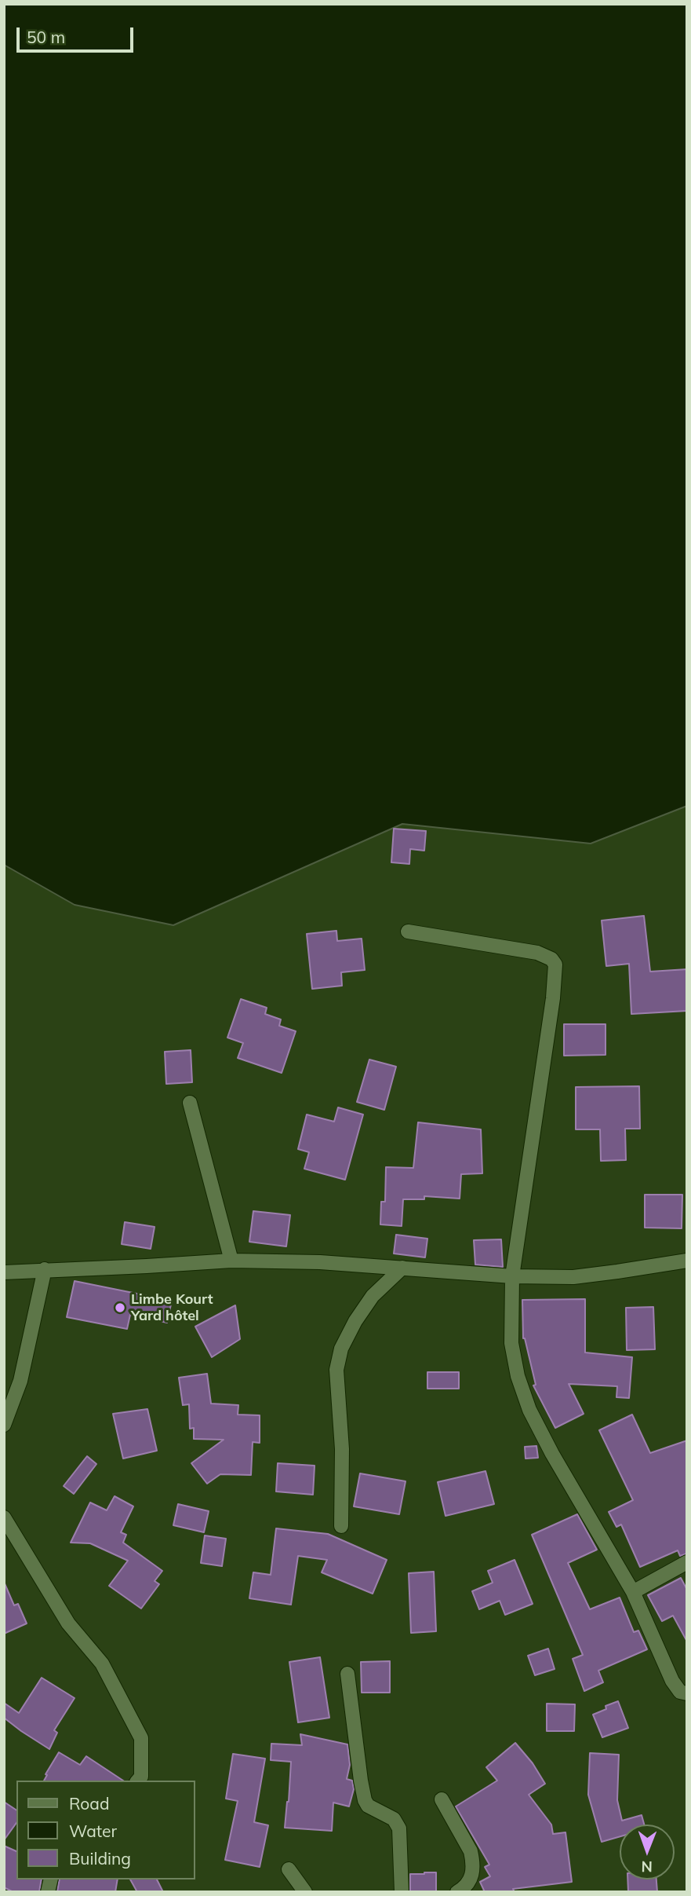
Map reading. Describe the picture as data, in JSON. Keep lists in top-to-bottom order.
{
  "places": ["Limbe Kourt Yard hôtel"],
  "legend": ["Road", "Water", "Building"],
  "scale_bar": "50 m",
  "north": "bottom"
}
